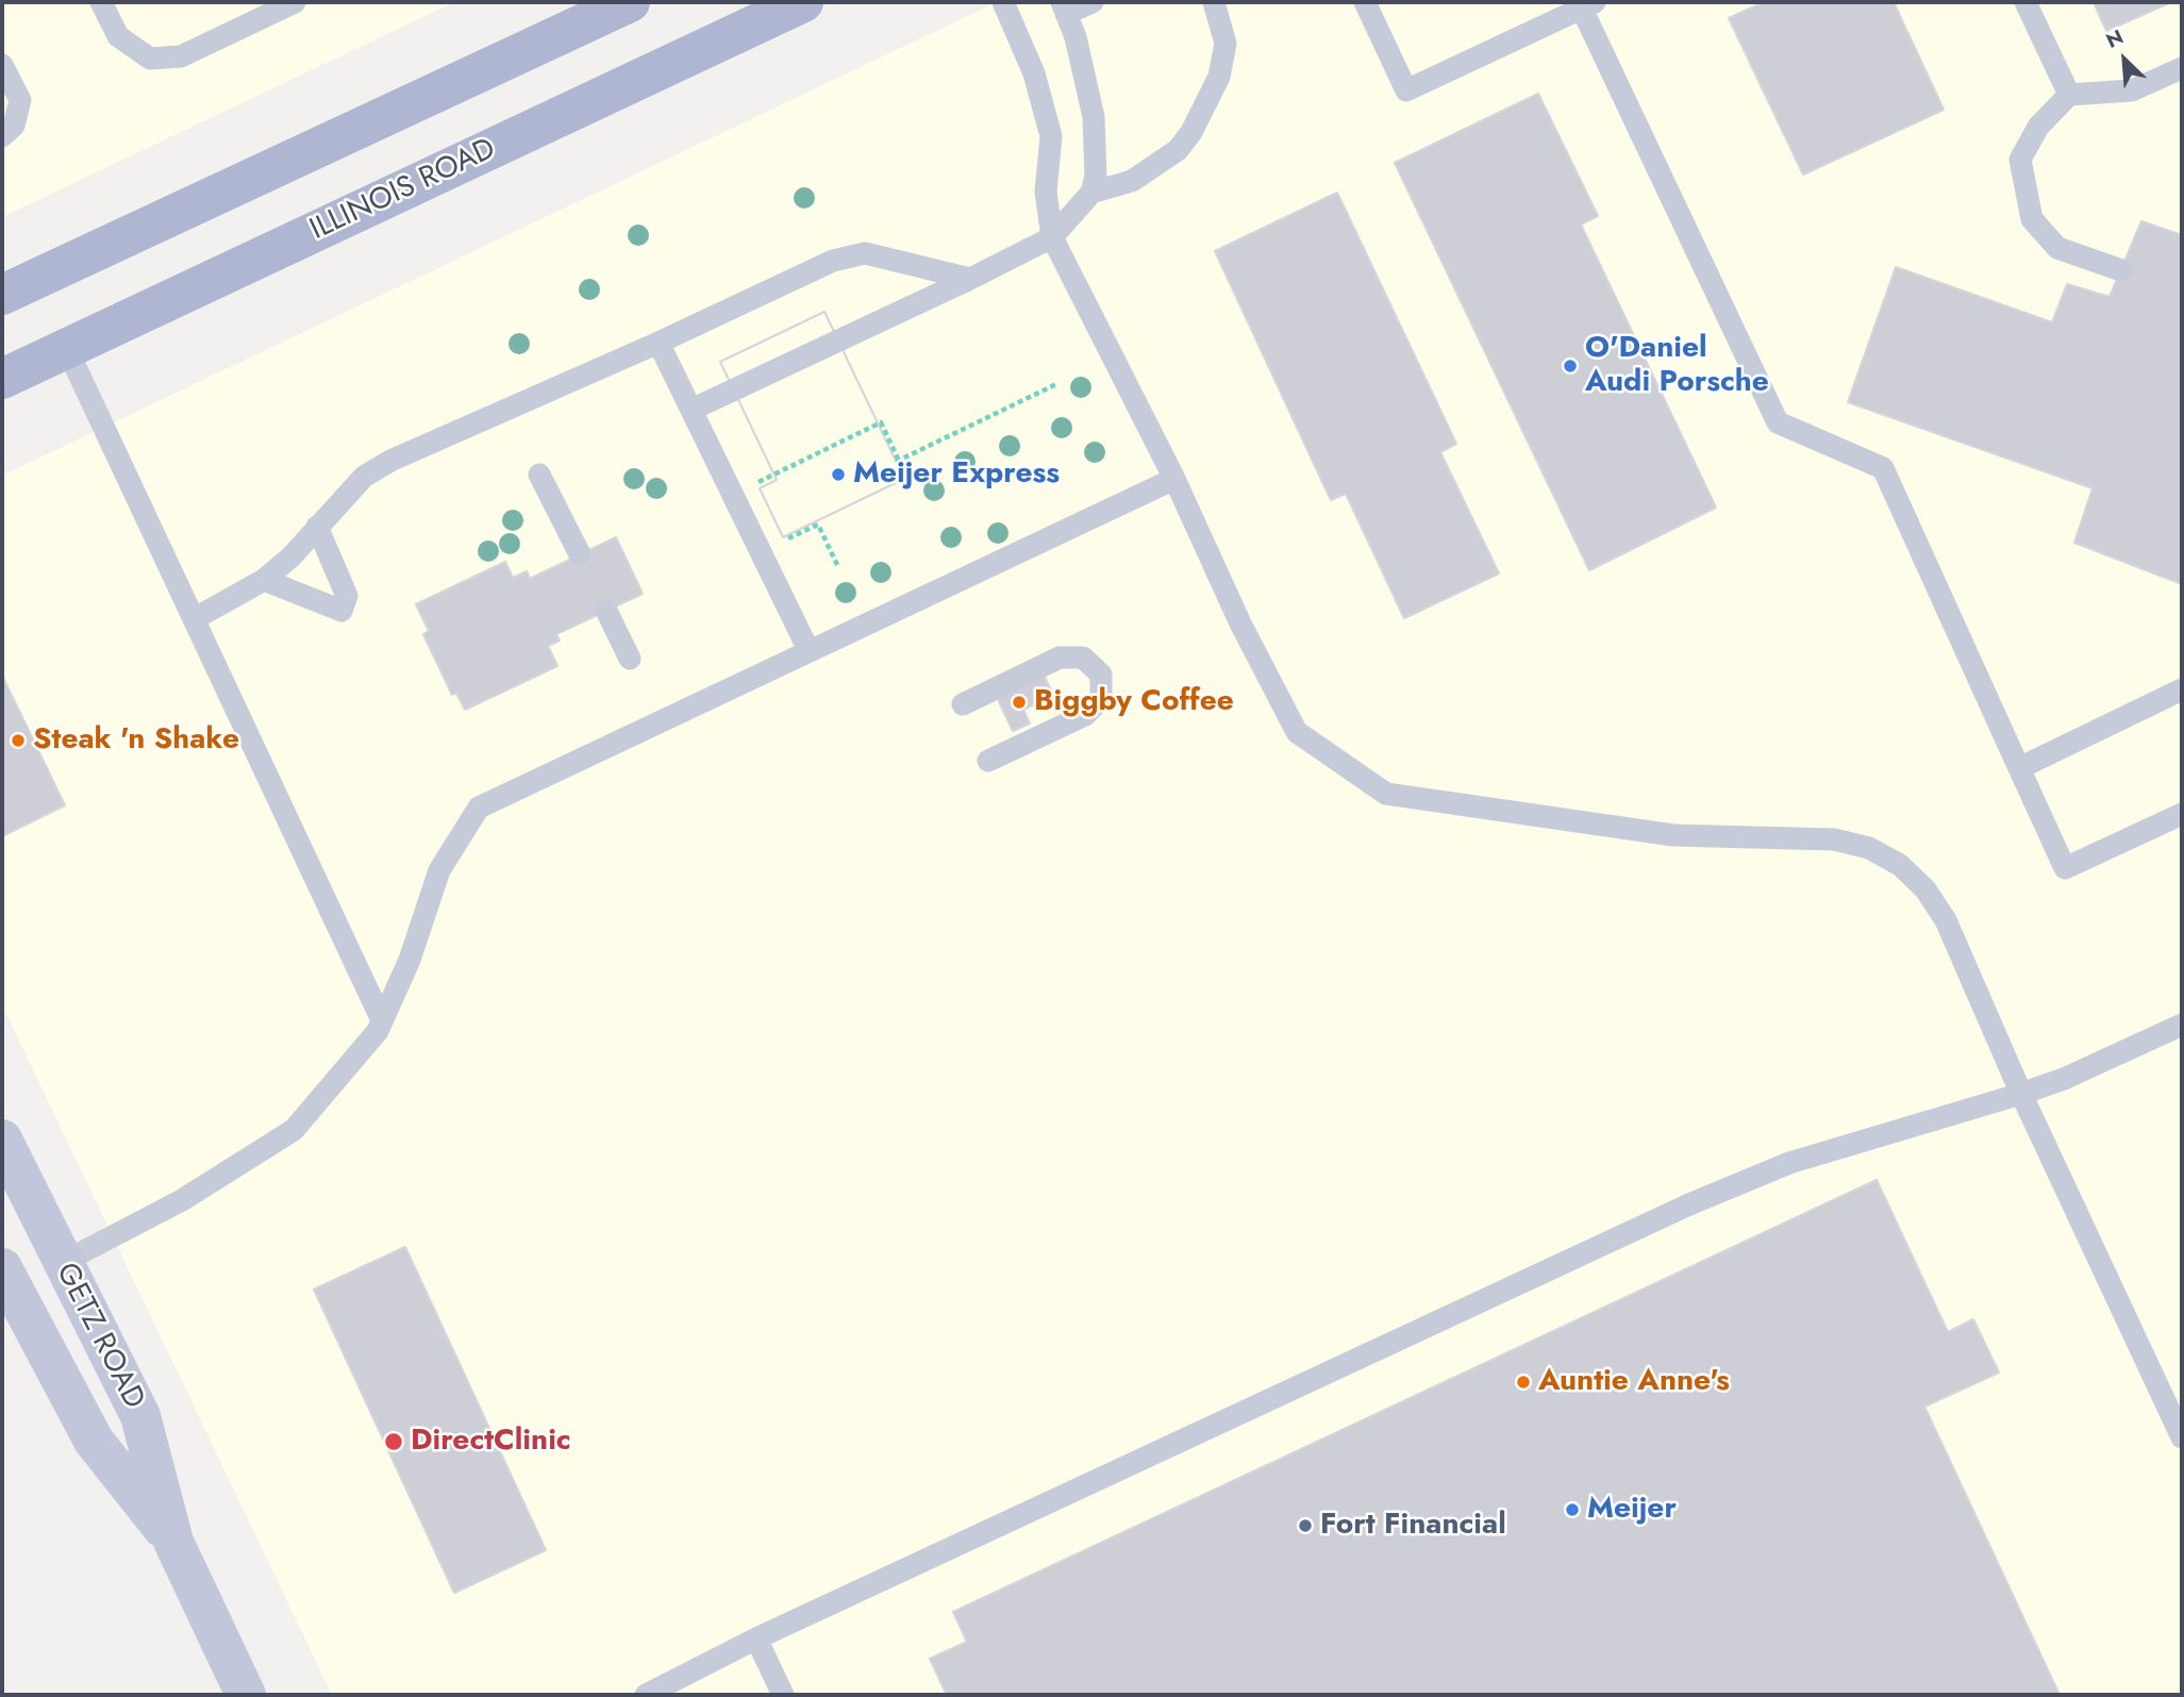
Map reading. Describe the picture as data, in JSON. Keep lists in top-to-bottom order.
{
  "streets": {
    "main road": ["ILLINOIS ROAD"],
    "street": ["GETZ ROAD"]
  },
  "places": [
    "O'Daniel Audi Porsche",
    "Meijer Express",
    "Biggby Coffee",
    "Steak 'n Shake",
    "Auntie Anne's",
    "DirectClinic",
    "Meijer",
    "Fort Financial"
  ],
  "north": "top left"
}
